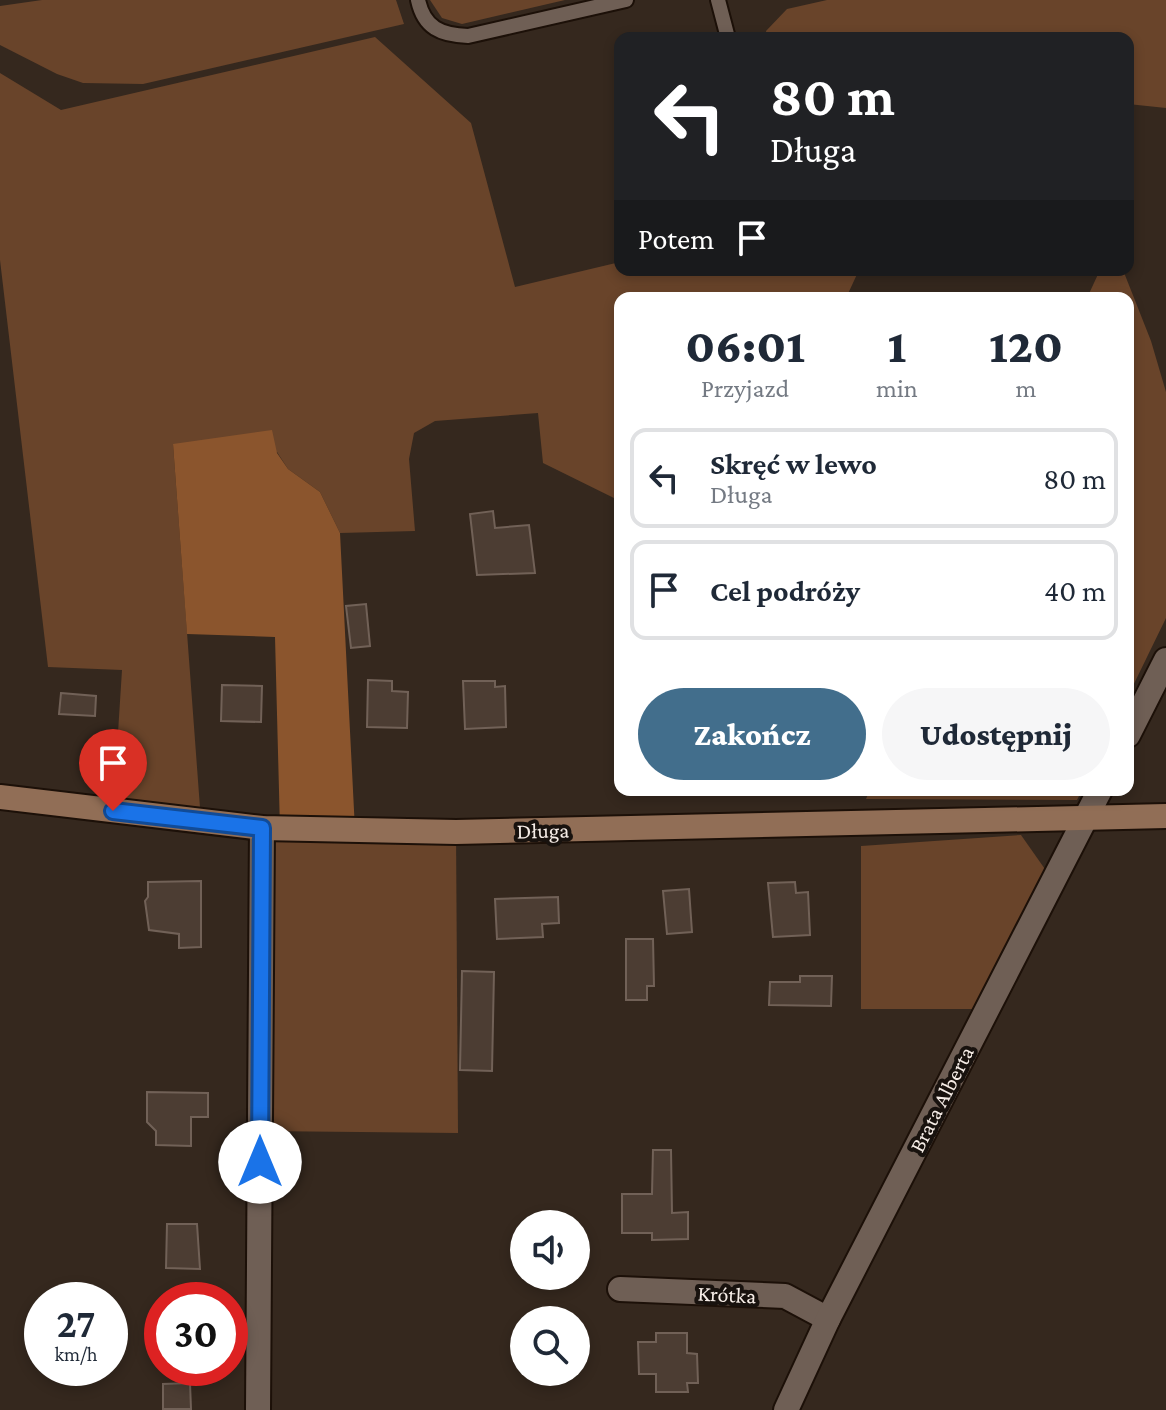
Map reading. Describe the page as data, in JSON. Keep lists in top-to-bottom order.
{
  "streets": {
    "street": ["Długa", "Brata Alberta", "Krótka"]
  },
  "crossings": [
    ["Długa", "Brata Alberta"],
    ["Brata Alberta", "Krótka"]
  ],
  "page": {
    "turn": ["80 m", "Długa"],
    "then": "Potem",
    "eta": [
      "06:01",
      "Przyjazd",
      "1",
      "min",
      "120",
      "m"
    ],
    "list": [
      {
        "name": "Skręć w lewo",
        "note": "Długa",
        "value": "80 m"
      },
      {
        "name": "Cel podróży",
        "value": "40 m"
      }
    ],
    "buttons": ["Zakończ", "Udostępnij"],
    "speed": "27 km/h",
    "limit": "30"
  }
}
